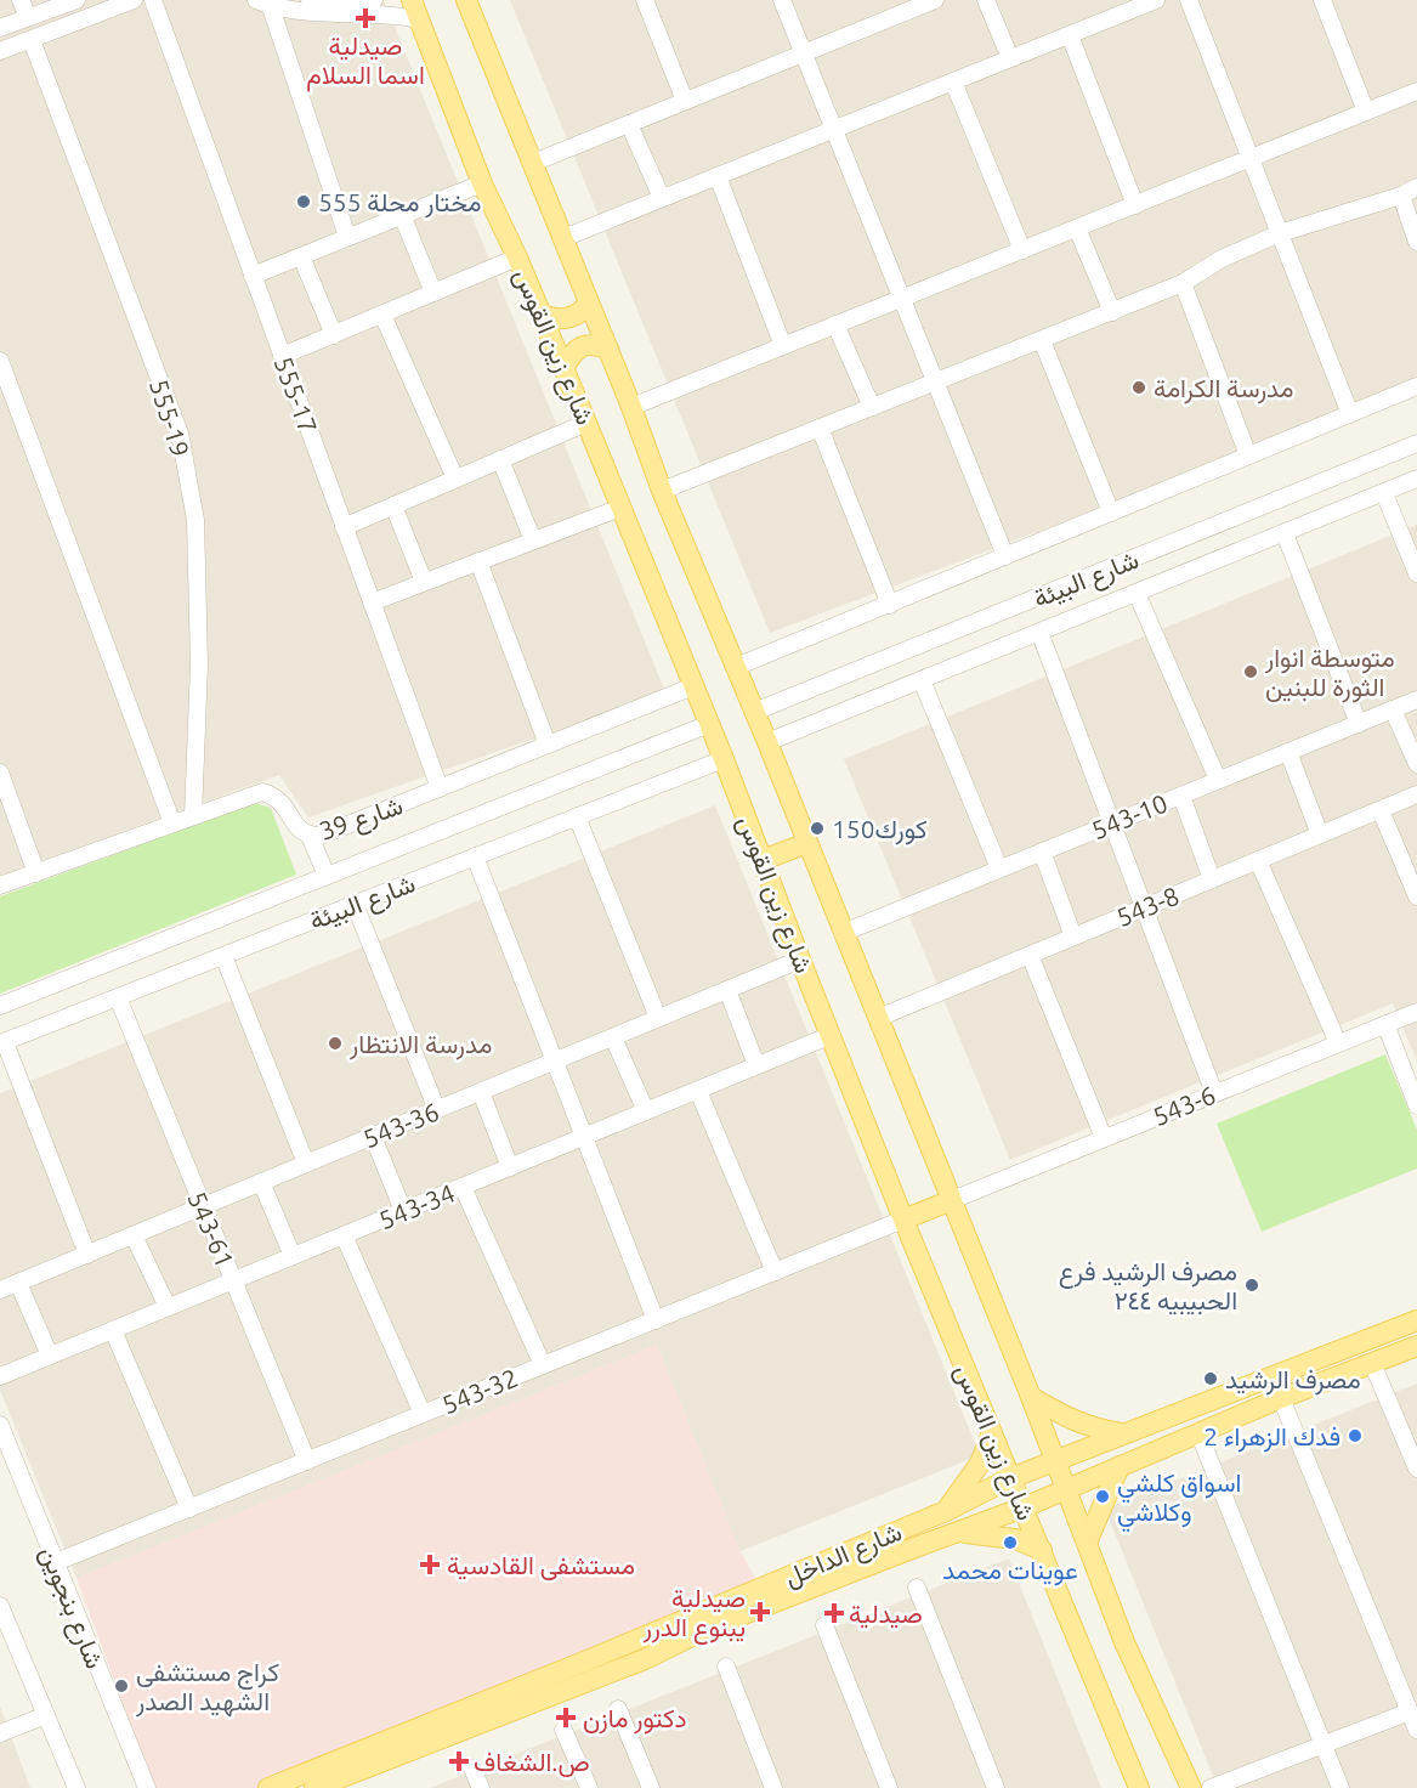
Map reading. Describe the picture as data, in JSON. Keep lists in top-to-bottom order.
{
  "streets": {
    "main road": ["شارع زين القوس", "شارع الداخل"],
    "street": [
      "555-17",
      "555-19",
      "شارع البيئة",
      "543-10",
      "شارع 39",
      "543-8",
      "543-6",
      "543-36",
      "543-34",
      "543-61",
      "543-32",
      "شارع بنجوين"
    ]
  },
  "crossings": [
    ["شارع زين القوس", "شارع البيئة"],
    ["شارع زين القوس", "543-10"],
    ["شارع زين القوس", "شارع 39"],
    ["شارع زين القوس", "543-8"],
    ["شارع زين القوس", "543-6"],
    ["شارع زين القوس", "543-36"],
    ["شارع زين القوس", "543-34"],
    ["شارع زين القوس", "543-32"],
    ["شارع زين القوس", "شارع الداخل"],
    ["555-17", "شارع 39"],
    ["555-19", "شارع 39"],
    ["شارع البيئة", "543-61"],
    ["543-36", "543-61"],
    ["543-34", "543-61"],
    ["543-61", "543-32"],
    ["543-32", "شارع بنجوين"]
  ],
  "places": {
    "health": [
      "صيدلية اسما السلام",
      "مستشفى القادسية",
      "صيدلية يبنوع الدرر",
      "صيدلية",
      "دكتور مازن",
      "ص.الشغاف"
    ],
    "other": [
      "مختار محلة 555",
      "مدرسة الكرامة",
      "متوسطة انوار الثورة للبنين",
      "كورك150",
      "مدرسة الانتظار",
      "مصرف الرشيد فرع الحبيبيه ٢٤٤",
      "مصرف الرشيد",
      "فدك الزهراء 2",
      "اسواق كلشي وكلاشي",
      "عوينات محمد",
      "كراج مستشفى الشهيد الصدر"
    ]
  }
}
